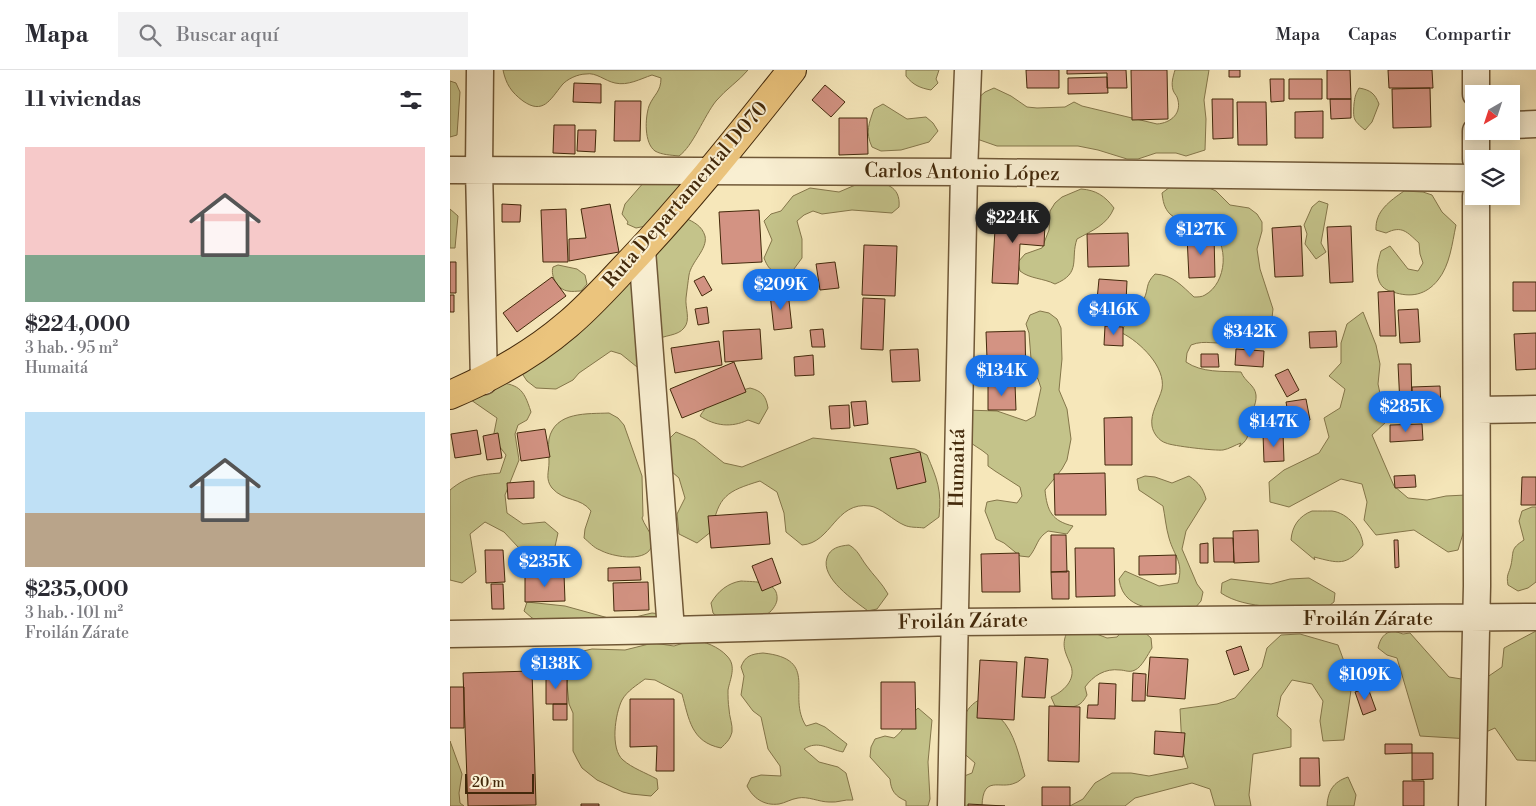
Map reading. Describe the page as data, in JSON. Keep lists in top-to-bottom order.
{
  "streets": {
    "main road": ["Ruta Departamental D070"],
    "street": ["Carlos Antonio López", "Humaitá", "Froilán Zárate"]
  },
  "crossings": [
    ["Carlos Antonio López", "Ruta Departamental D070"],
    ["Carlos Antonio López", "Humaitá"],
    ["Humaitá", "Froilán Zárate"]
  ],
  "scale_bar": "20 m",
  "north": "bottom left",
  "page": {
    "header": "Mapa",
    "search": "Buscar aquí",
    "nav": ["Mapa", "Capas", "Compartir"],
    "heading": "11 viviendas",
    "list": [
      {
        "name": "$224,000",
        "note": "3 hab. · 95 m² · Humaitá"
      },
      {
        "name": "$235,000",
        "note": "3 hab. · 101 m² · Froilán Zárate"
      }
    ],
    "price": [
      "$224K",
      "$127K",
      "$209K",
      "$416K",
      "$342K",
      "$134K",
      "$285K",
      "$147K",
      "$235K",
      "$138K",
      "$109K"
    ],
    "scale": "20 m"
  }
}
